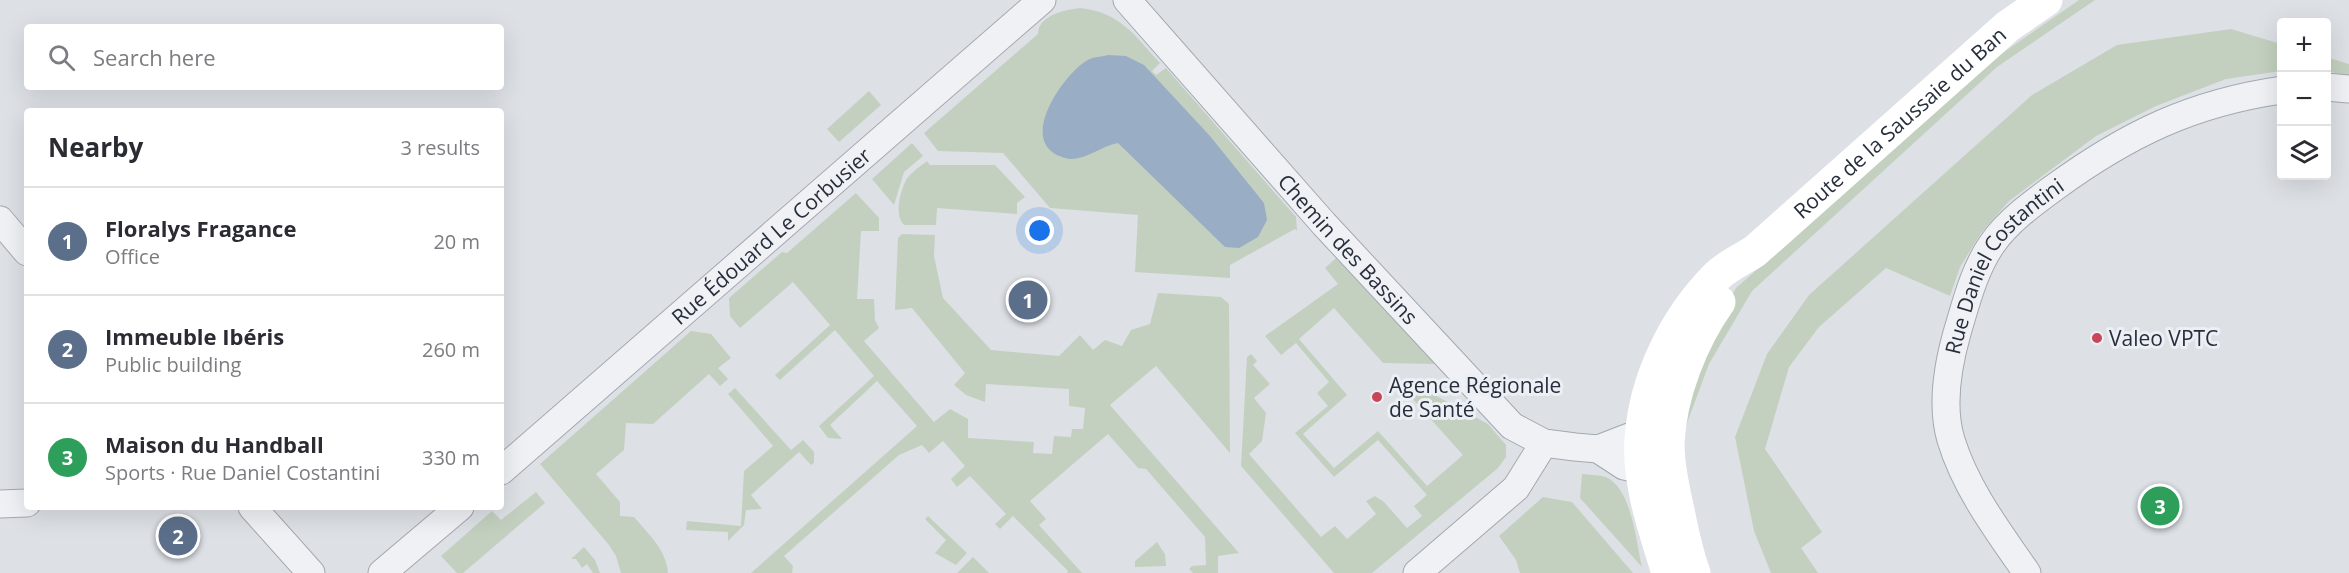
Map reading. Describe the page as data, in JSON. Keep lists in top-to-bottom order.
{
  "streets": {
    "main road": ["Route de la Saussaie du Ban"],
    "street": ["Rue Édouard Le Corbusier", "Chemin des Bassins", "Rue Daniel Costantini"]
  },
  "crossings": [
    ["Route de la Saussaie du Ban", "Chemin des Bassins"]
  ],
  "places": ["Valeo VPTC", "Agence Régionale de Santé"],
  "page": {
    "map_buttons": ["+", "−"],
    "search": "Search here",
    "heading": ["Nearby", "3 results"],
    "list": [
      {
        "mark": "1",
        "name": "Floralys Fragance",
        "note": "Office",
        "value": "20 m"
      },
      {
        "mark": "2",
        "name": "Immeuble Ibéris",
        "note": "Public building",
        "value": "260 m"
      },
      {
        "mark": "3",
        "name": "Maison du Handball",
        "note": "Sports · Rue Daniel Costantini",
        "value": "330 m"
      }
    ],
    "pins": ["1", "3", "2"]
  }
}
